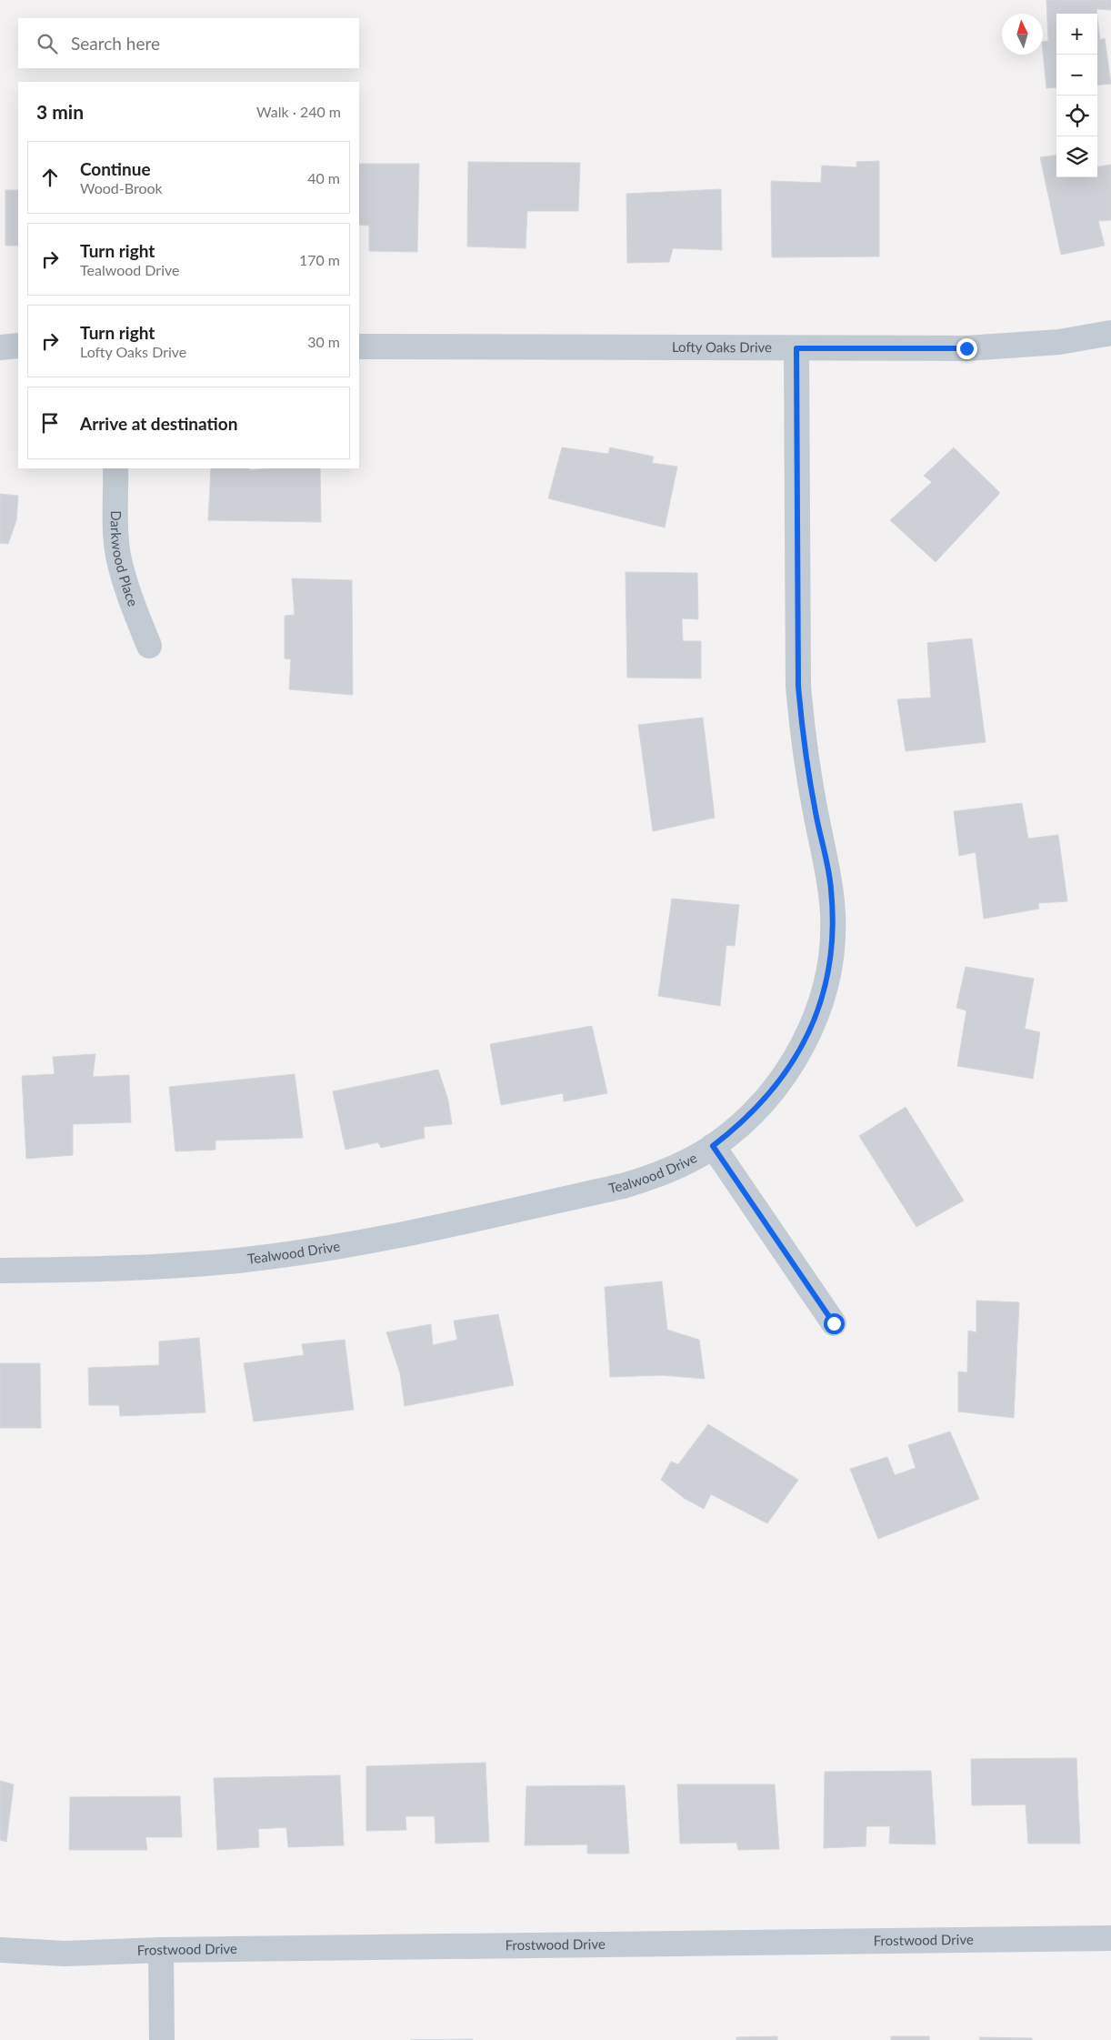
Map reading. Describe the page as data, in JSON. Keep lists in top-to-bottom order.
{
  "streets": {
    "street": [
      "Lofty Oaks Drive",
      "Darkwood Place",
      "Tealwood Drive",
      "Frostwood Drive"
    ]
  },
  "crossings": [
    ["Lofty Oaks Drive", "Tealwood Drive"]
  ],
  "north": "top",
  "page": {
    "map_buttons": ["+", "−"],
    "search": "Search here",
    "heading": ["3 min", "Walk · 240 m"],
    "list": [
      ["Continue", "Wood-Brook", "40 m"],
      ["Turn right", "Tealwood Drive", "170 m"],
      ["Turn right", "Lofty Oaks Drive", "30 m"],
      "Arrive at destination"
    ]
  }
}
